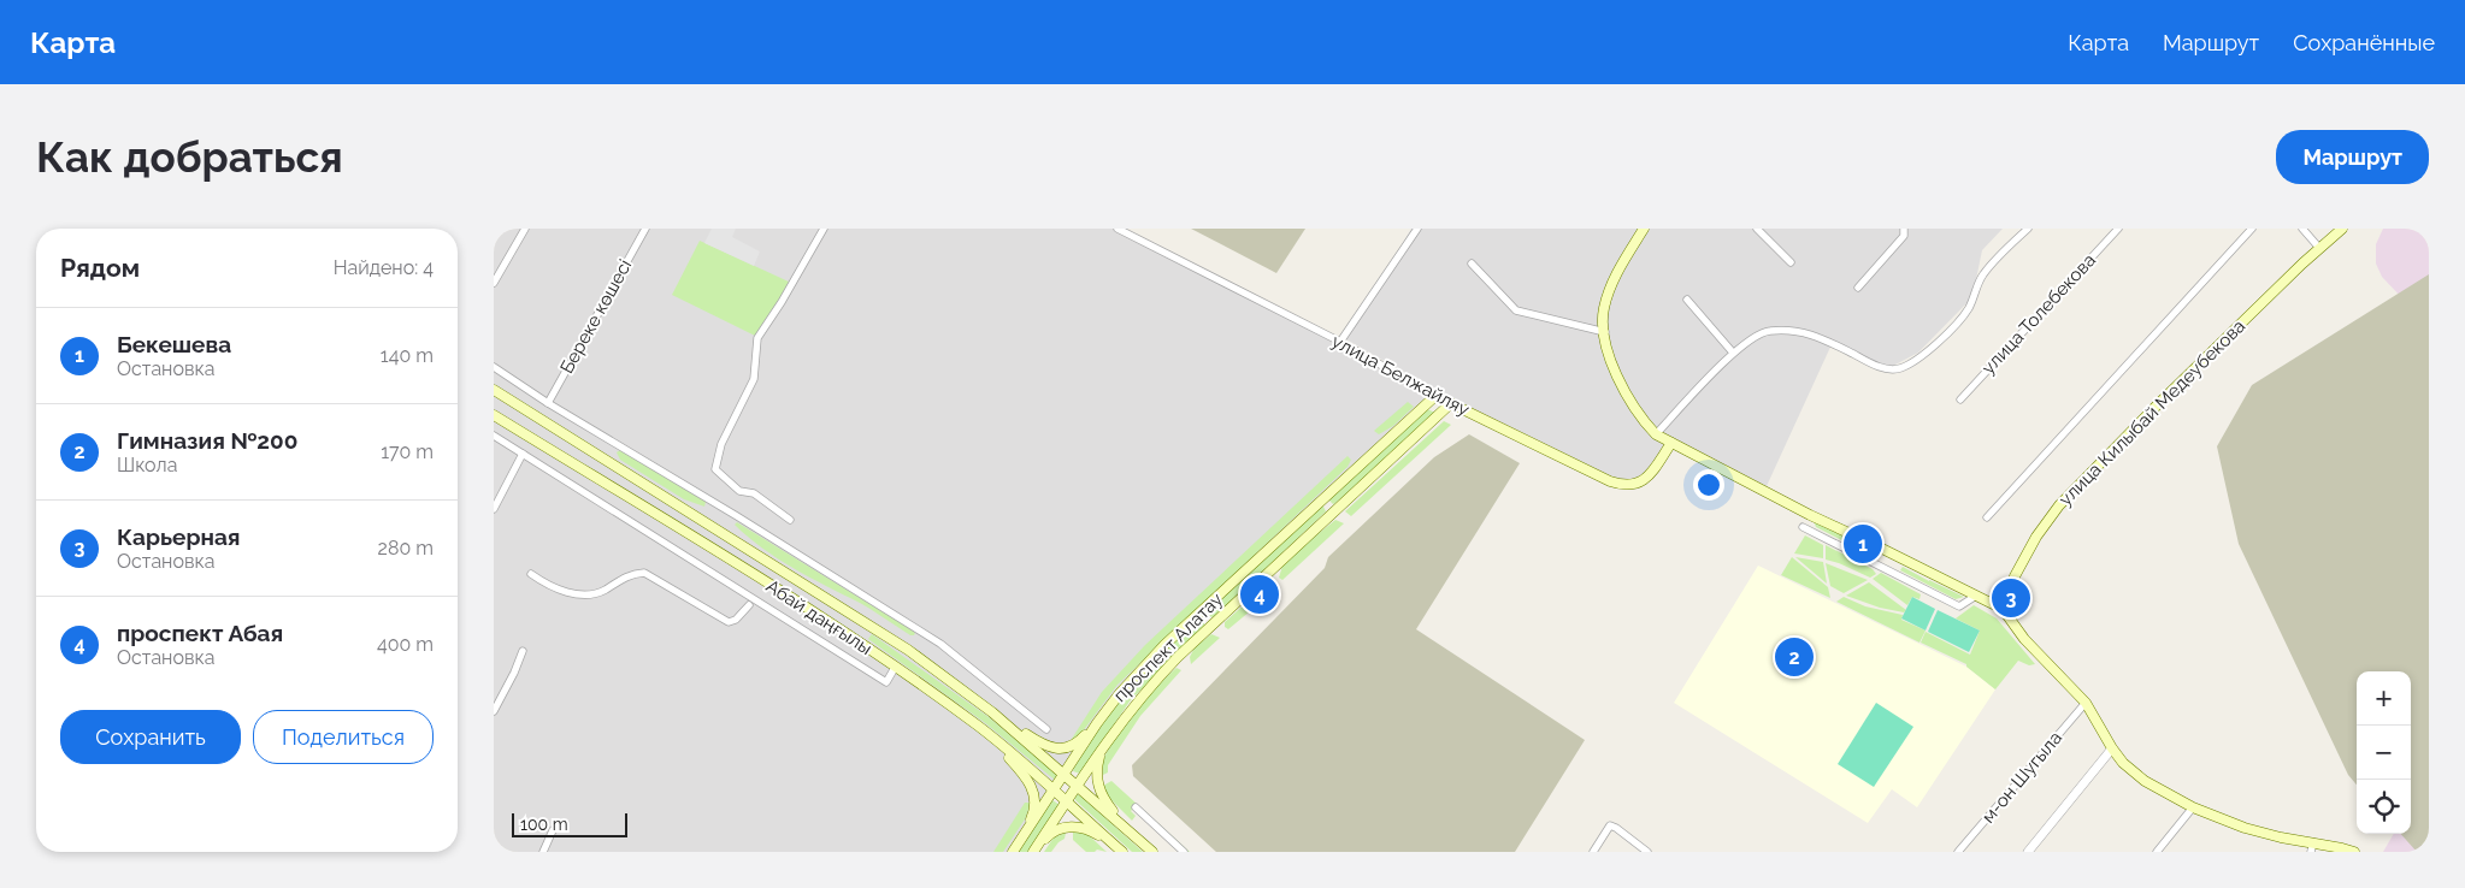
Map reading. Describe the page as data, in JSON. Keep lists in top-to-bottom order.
{
  "streets": {
    "main road": [
      "улица Белжайляу",
      "улица Килыбай Медеубекова",
      "Абай даңғылы",
      "проспект Алатау"
    ],
    "street": ["улица Толебекова", "Береке көшесі", "м-он Шугыла"]
  },
  "crossings": [
    ["улица Белжайляу", "проспект Алатау"],
    ["Абай даңғылы", "проспект Алатау"]
  ],
  "scale_bar": "100 m",
  "page": {
    "header": "Карта",
    "nav": ["Карта", "Маршрут", "Сохранённые"],
    "buttons": [
      "Маршрут",
      ["Сохранить", "Поделиться"]
    ],
    "title": "Как добраться",
    "heading": ["Рядом", "Найдено: 4"],
    "list": [
      {
        "mark": "1",
        "name": "Бекешева",
        "note": "Остановка",
        "value": "140 m"
      },
      {
        "mark": "2",
        "name": "Гимназия №200",
        "note": "Школа",
        "value": "170 m"
      },
      {
        "mark": "3",
        "name": "Карьерная",
        "note": "Остановка",
        "value": "280 m"
      },
      {
        "mark": "4",
        "name": "проспект Абая",
        "note": "Остановка",
        "value": "400 m"
      }
    ],
    "pins": [
      "1",
      "4",
      "3",
      "2"
    ],
    "map_buttons": ["+", "−"],
    "scale": "100 m"
  }
}
